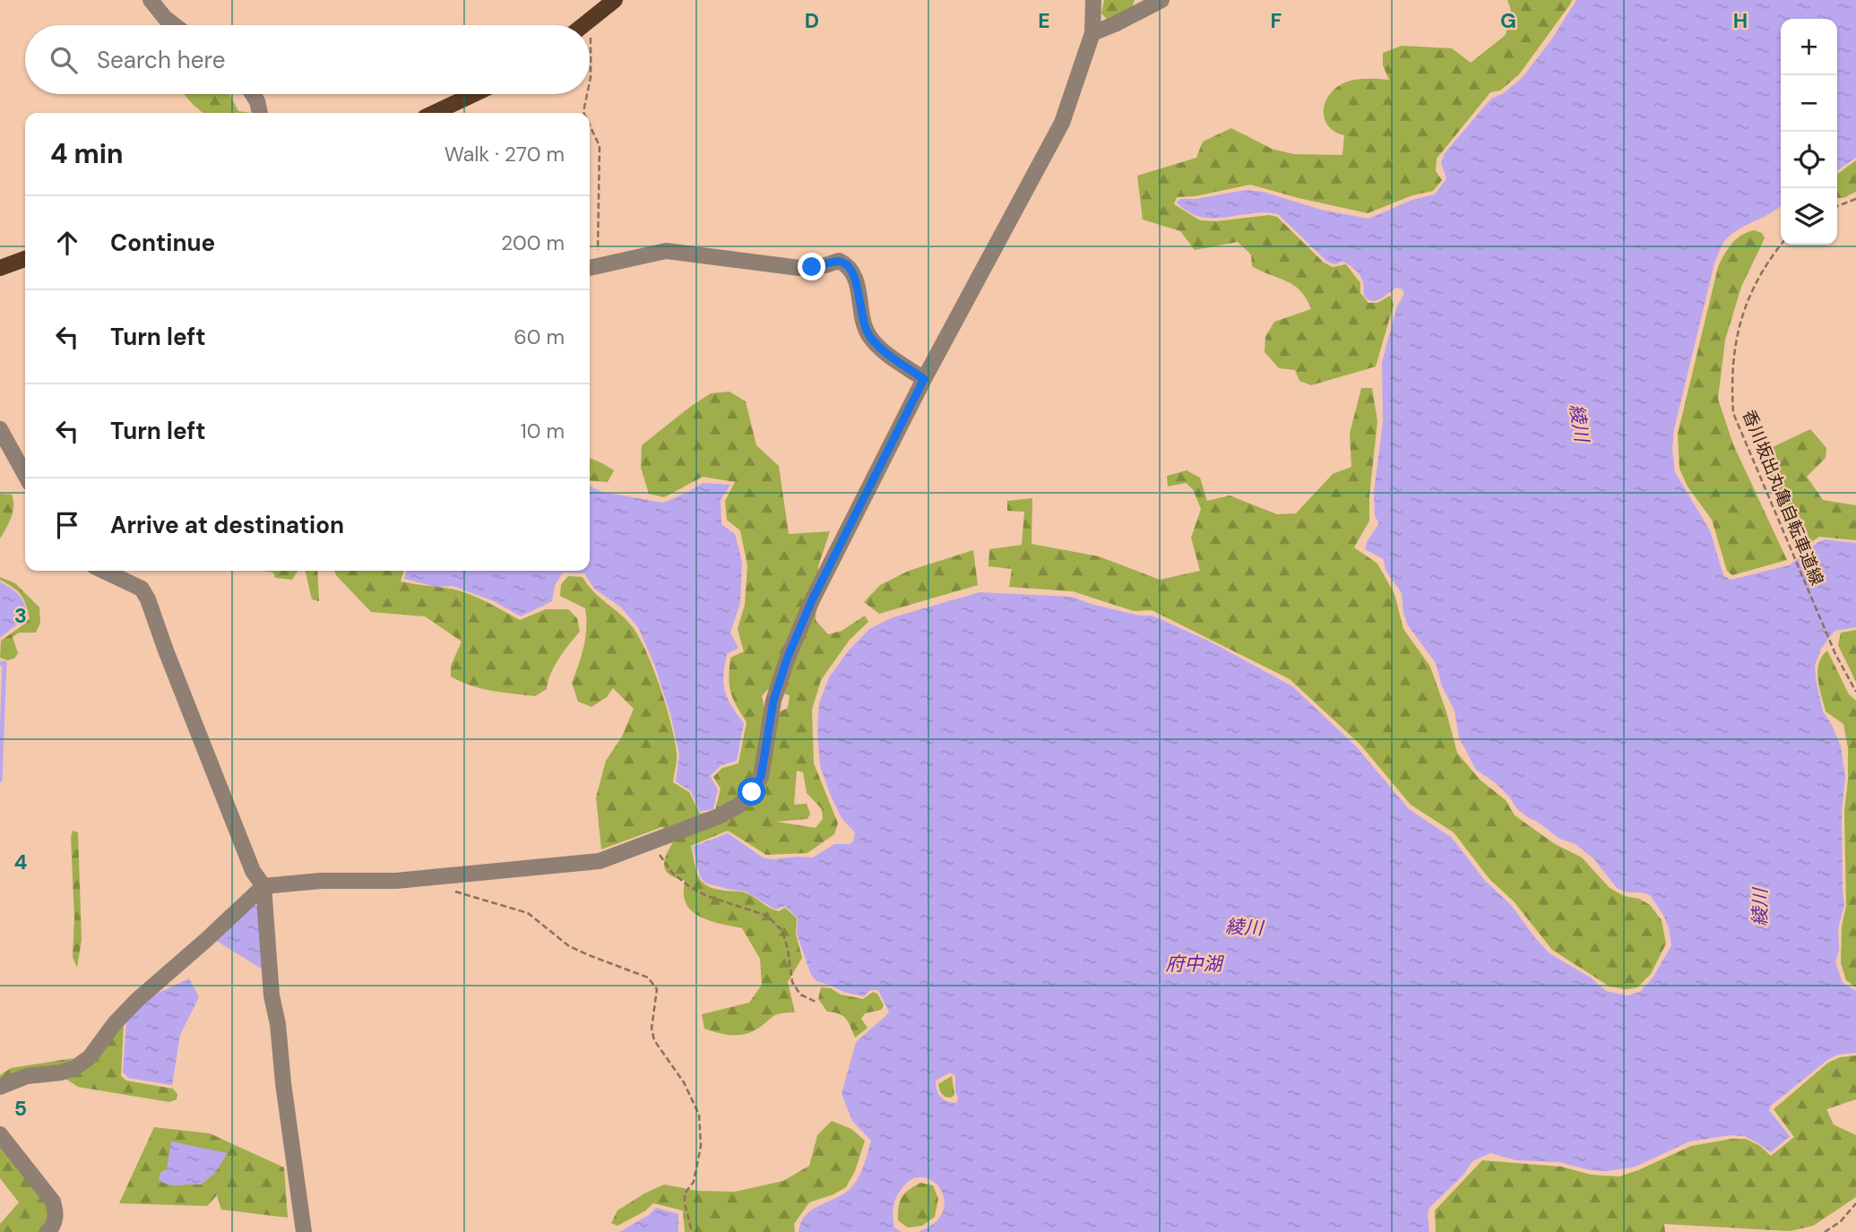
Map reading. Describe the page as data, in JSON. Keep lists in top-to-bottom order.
{
  "streets": {
    "path": ["香川坂出丸亀自転車道線"]
  },
  "water": ["綾川", "府中湖"],
  "page": {
    "map_buttons": ["+", "−"],
    "search": "Search here",
    "heading": ["4 min", "Walk · 270 m"],
    "list": [
      ["Continue", "200 m"],
      ["Turn left", "60 m"],
      ["Turn left", "10 m"],
      "Arrive at destination"
    ]
  },
  "grid": {
    "columns": [
      "D",
      "E",
      "F",
      "G",
      "H"
    ],
    "rows": ["3", "4", "5"]
  }
}
